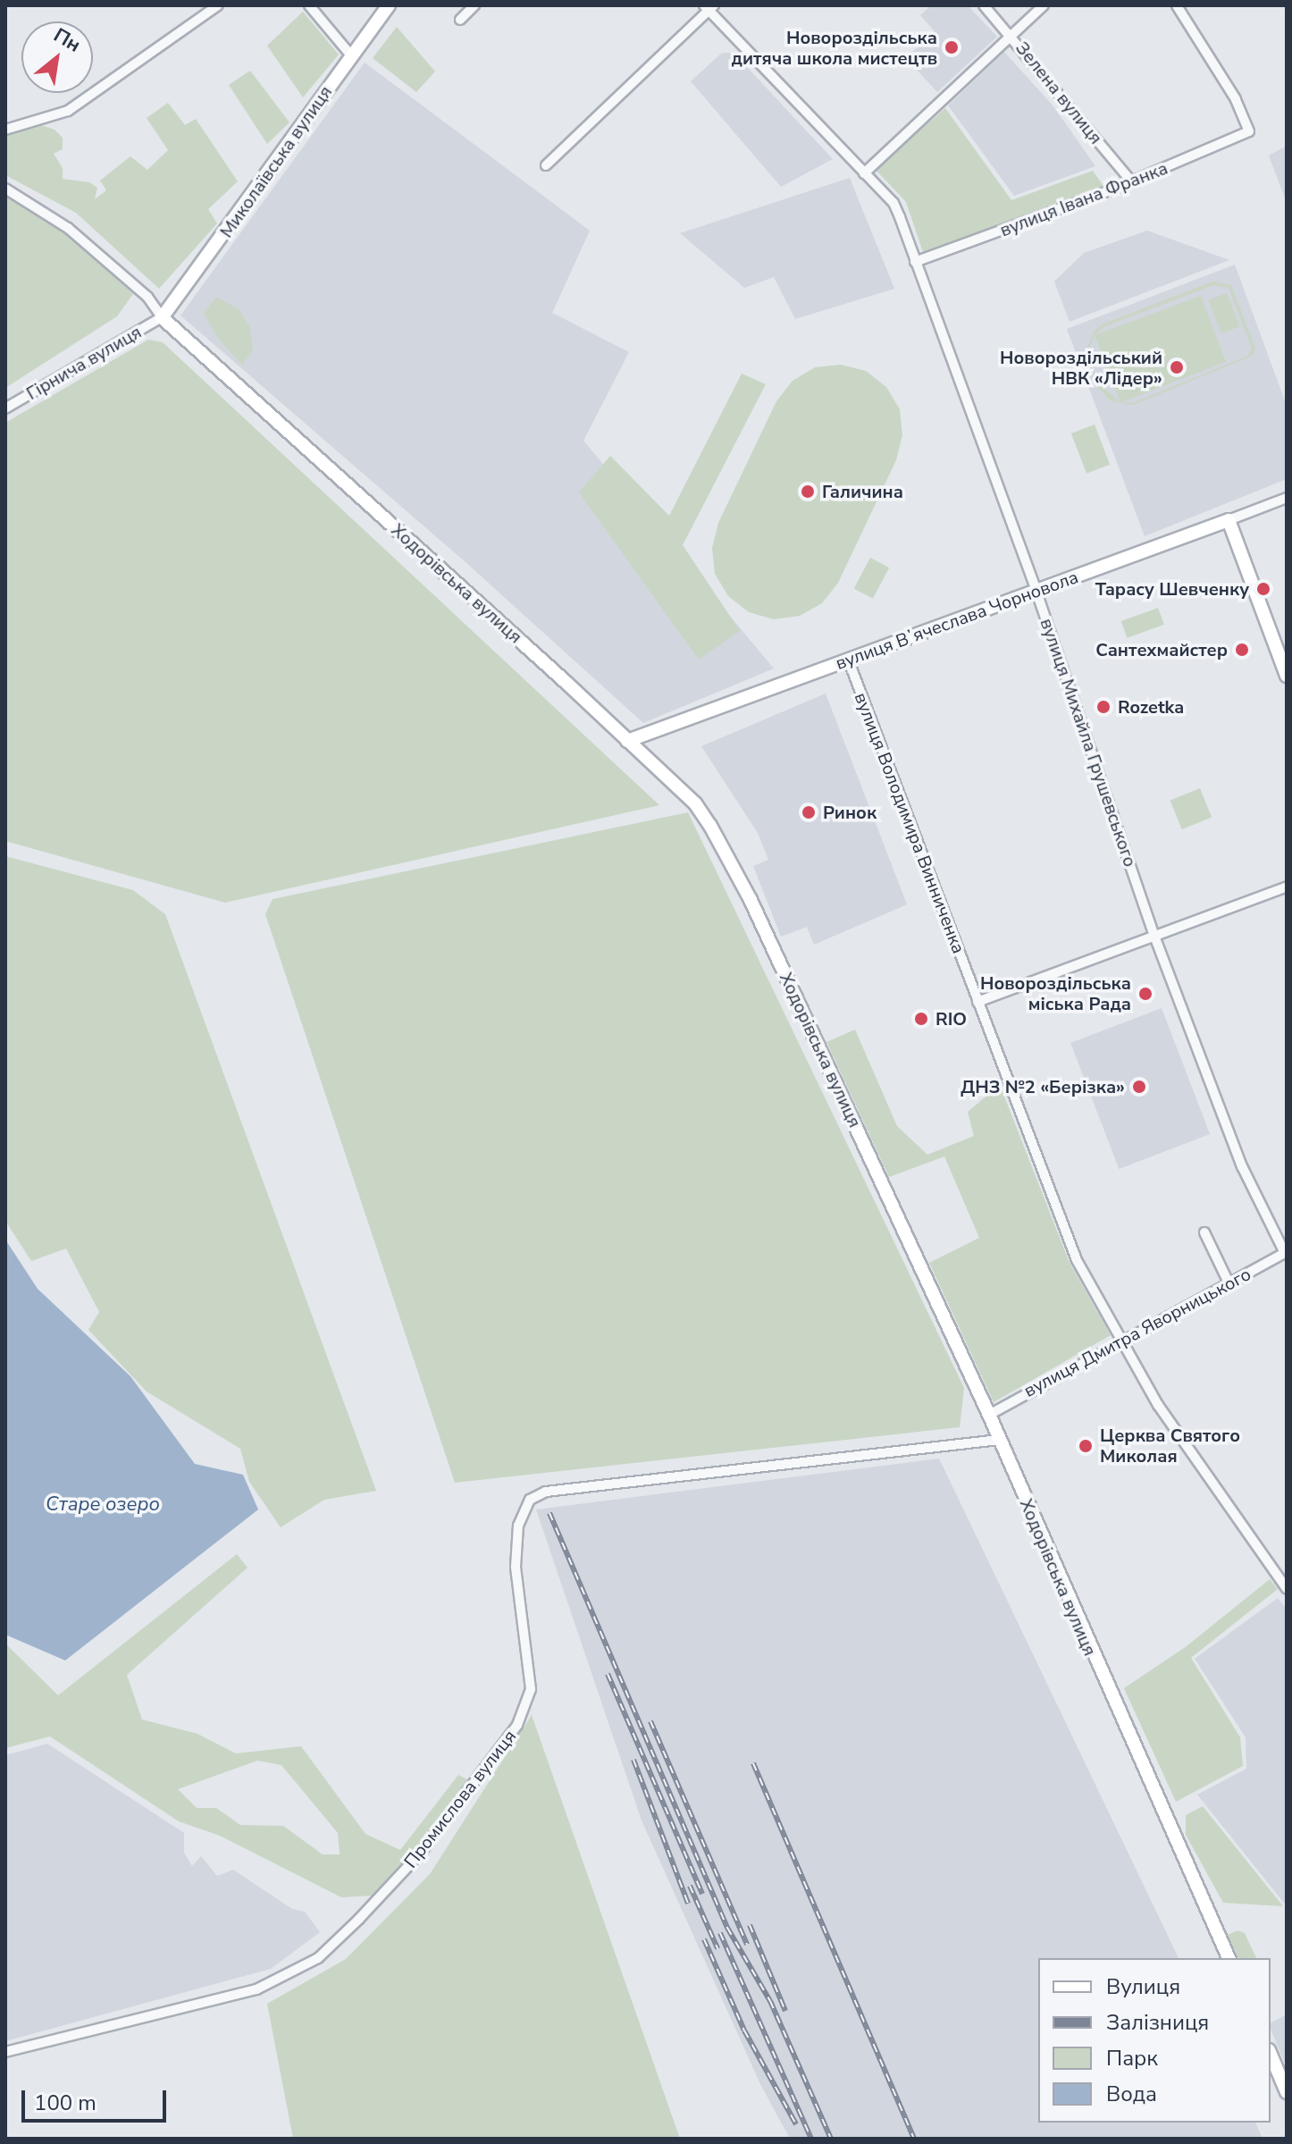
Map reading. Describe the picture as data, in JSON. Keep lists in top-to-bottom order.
{
  "streets": {
    "main road": ["Миколаївська вулиця", "Ходорівська вулиця", "вулиця Вʼячеслава Чорновола"],
    "street": [
      "Зелена вулиця",
      "вулиця Івана Франка",
      "Гірнича вулиця",
      "вулиця Михайла Грушевського",
      "вулиця Володимира Винниченка",
      "вулиця Дмитра Яворницького",
      "Промислова вулиця"
    ]
  },
  "crossings": [
    ["Зелена вулиця", "вулиця Івана Франка"],
    ["Миколаївська вулиця", "Гірнича вулиця"],
    ["Миколаївська вулиця", "Ходорівська вулиця"],
    ["вулиця Івана Франка", "вулиця Михайла Грушевського"],
    ["Гірнича вулиця", "Ходорівська вулиця"],
    ["Ходорівська вулиця", "вулиця Вʼячеслава Чорновола"],
    ["Ходорівська вулиця", "вулиця Дмитра Яворницького"],
    ["Ходорівська вулиця", "Промислова вулиця"],
    ["вулиця Вʼячеслава Чорновола", "вулиця Михайла Грушевського"],
    ["вулиця Вʼячеслава Чорновола", "вулиця Володимира Винниченка"],
    ["вулиця Михайла Грушевського", "вулиця Дмитра Яворницького"],
    ["вулиця Володимира Винниченка", "вулиця Дмитра Яворницького"]
  ],
  "water": ["Старе озеро"],
  "places": [
    "Новороздільська дитяча школа мистецтв",
    "Новороздільський НВК «Лідер»",
    "Галичина",
    "Тарасу Шевченку",
    "Сантехмайстер",
    "Rozetka",
    "Ринок",
    "Новороздільська міська Рада",
    "RIO",
    "ДНЗ №2 «Берізка»",
    "Церква Святого Миколая"
  ],
  "legend": [
    "Вулиця",
    "Залізниця",
    "Парк",
    "Вода"
  ],
  "scale_bar": "100 m",
  "north": "top right"
}
